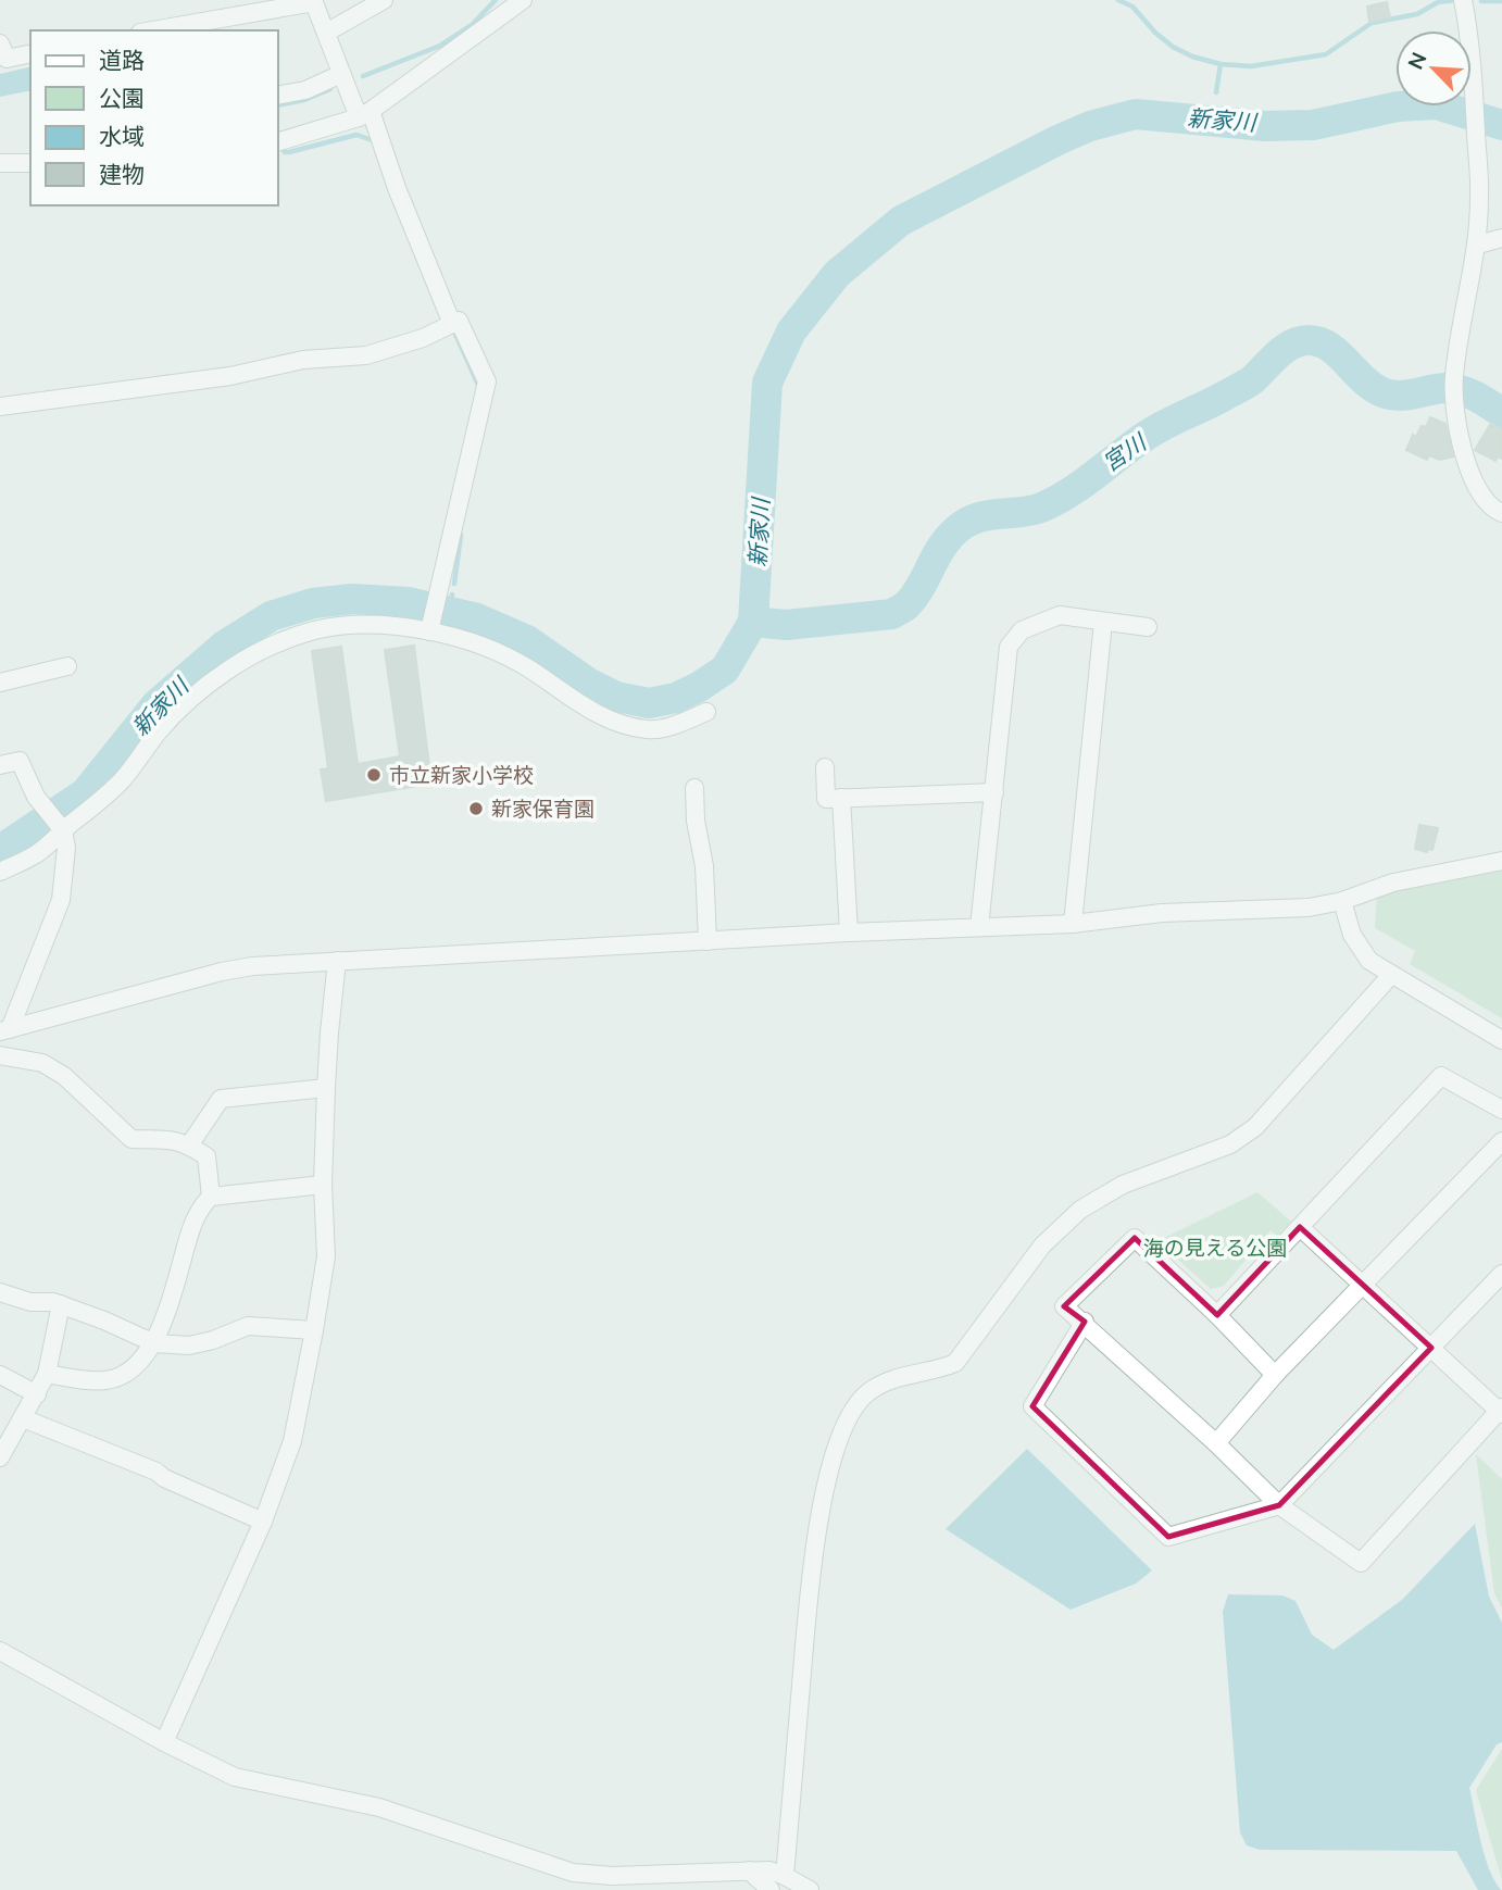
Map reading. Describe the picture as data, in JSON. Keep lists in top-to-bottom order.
{
  "water": ["新家川", "宮川"],
  "parks": ["海の見える公園"],
  "places": ["市立新家小学校", "新家保育園"],
  "legend": [
    "道路",
    "公園",
    "水域",
    "建物"
  ],
  "north": "top left"
}
